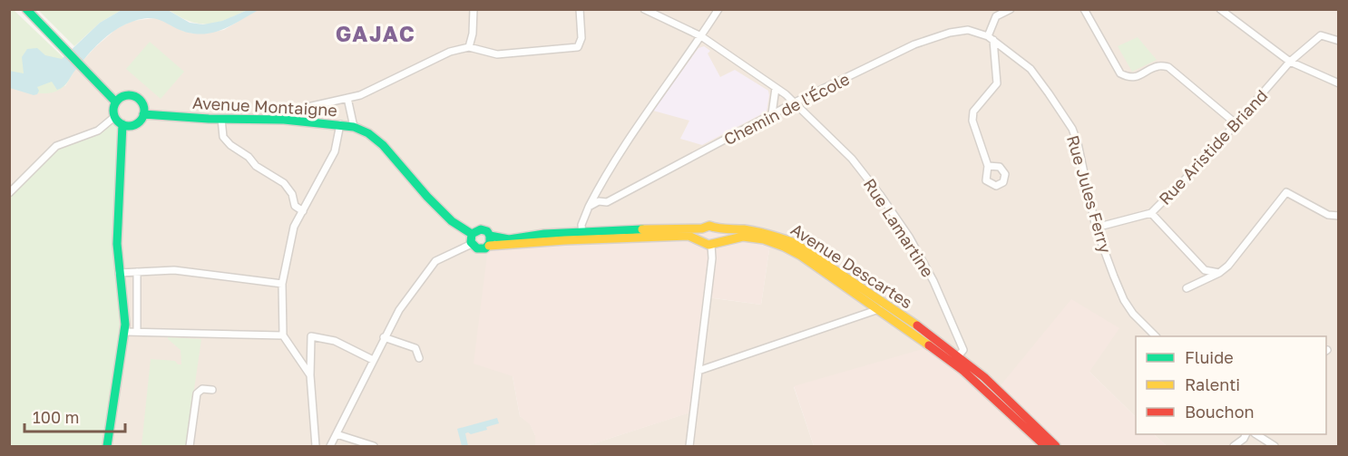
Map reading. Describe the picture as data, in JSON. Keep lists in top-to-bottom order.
{
  "streets": {
    "main road": ["Avenue Montaigne", "Avenue Descartes"],
    "street": [
      "Chemin de l'École",
      "Rue Aristide Briand",
      "Rue Jules Ferry",
      "Rue Lamartine"
    ]
  },
  "crossings": [
    ["Avenue Montaigne", "Avenue Descartes"],
    ["Chemin de l'École", "Rue Jules Ferry"],
    ["Chemin de l'École", "Rue Lamartine"],
    ["Rue Aristide Briand", "Rue Jules Ferry"],
    ["Rue Lamartine", "Avenue Descartes"]
  ],
  "districts": ["GAJAC"],
  "legend": ["Fluide", "Ralenti", "Bouchon"],
  "scale_bar": "100 m"
}
